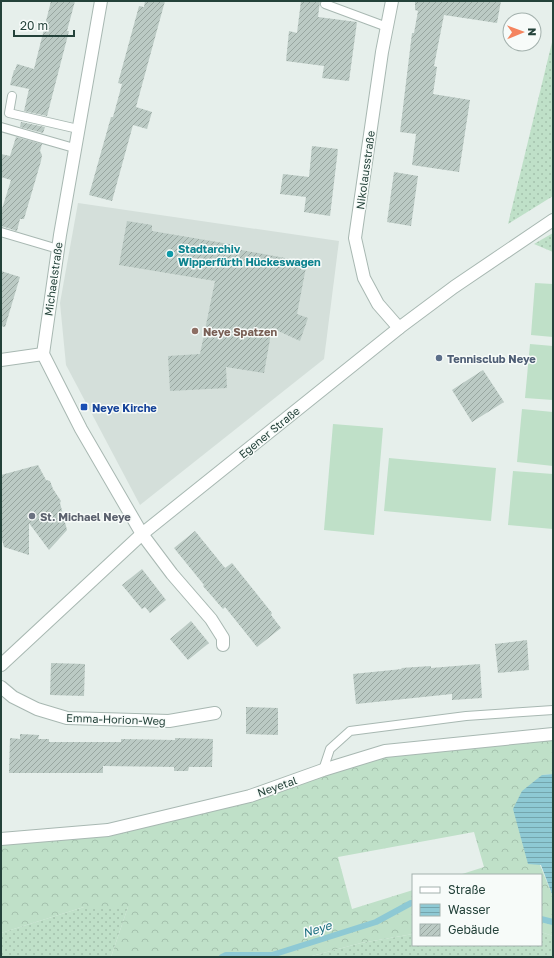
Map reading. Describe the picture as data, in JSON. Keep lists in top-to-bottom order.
{
  "streets": {
    "street": [
      "Nikolausstraße",
      "Michaelstraße",
      "Egener Straße",
      "Emma-Horion-Weg",
      "Neyetal"
    ]
  },
  "crossings": [
    ["Nikolausstraße", "Egener Straße"]
  ],
  "water": ["Neye"],
  "places": {
    "other": [
      "Stadtarchiv Wipperfürth Hückeswagen",
      "Neye Spatzen",
      "Tennisclub Neye",
      "St. Michael Neye"
    ],
    "transit": ["Neye Kirche"]
  },
  "legend": ["Straße", "Wasser", "Gebäude"],
  "scale_bar": "20 m",
  "north": "right"
}
